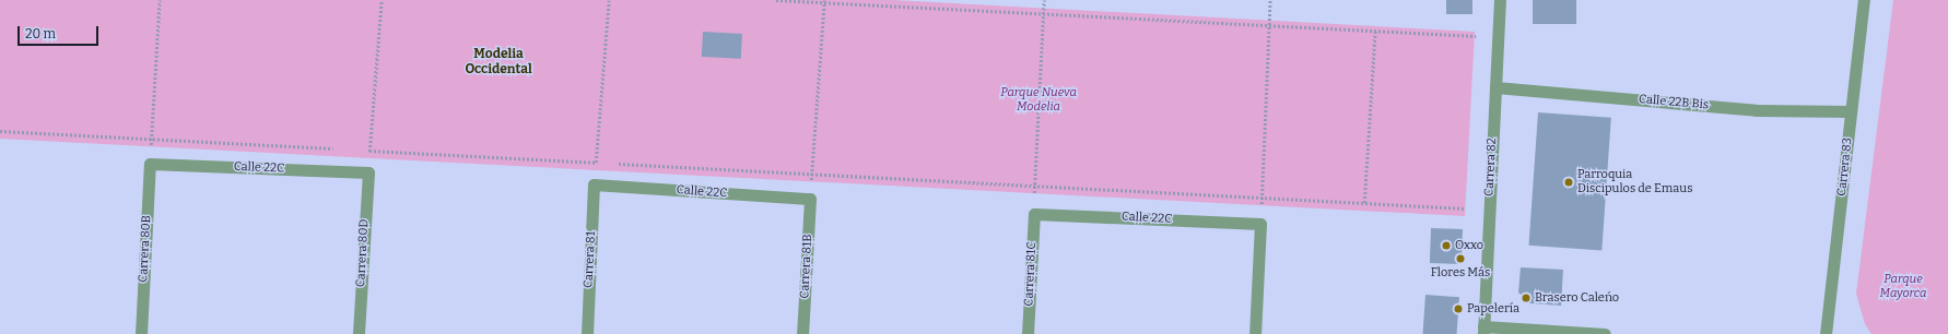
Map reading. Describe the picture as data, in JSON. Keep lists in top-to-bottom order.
{
  "streets": {
    "street": [
      "Calle 22B Bis",
      "Carrera 82",
      "Carrera 83",
      "Calle 22C",
      "Carrera 80B",
      "Carrera 80D",
      "Carrera 81",
      "Carrera 81B",
      "Carrera 81C"
    ]
  },
  "crossings": [
    ["Calle 22B Bis", "Carrera 82"],
    ["Calle 22B Bis", "Carrera 83"],
    ["Calle 22C", "Carrera 80B"],
    ["Calle 22C", "Carrera 80D"],
    ["Calle 22C", "Carrera 81"],
    ["Calle 22C", "Carrera 81B"],
    ["Calle 22C", "Carrera 81C"]
  ],
  "districts": ["Modelia Occidental"],
  "parks": ["Parque Nueva Modelia", "Parque Mayorca"],
  "places": [
    "Parroquia Discipulos de Emaus",
    "Oxxo",
    "Flores Más",
    "Brasero Caleńo",
    "Papelería"
  ],
  "scale_bar": "20 m"
}
